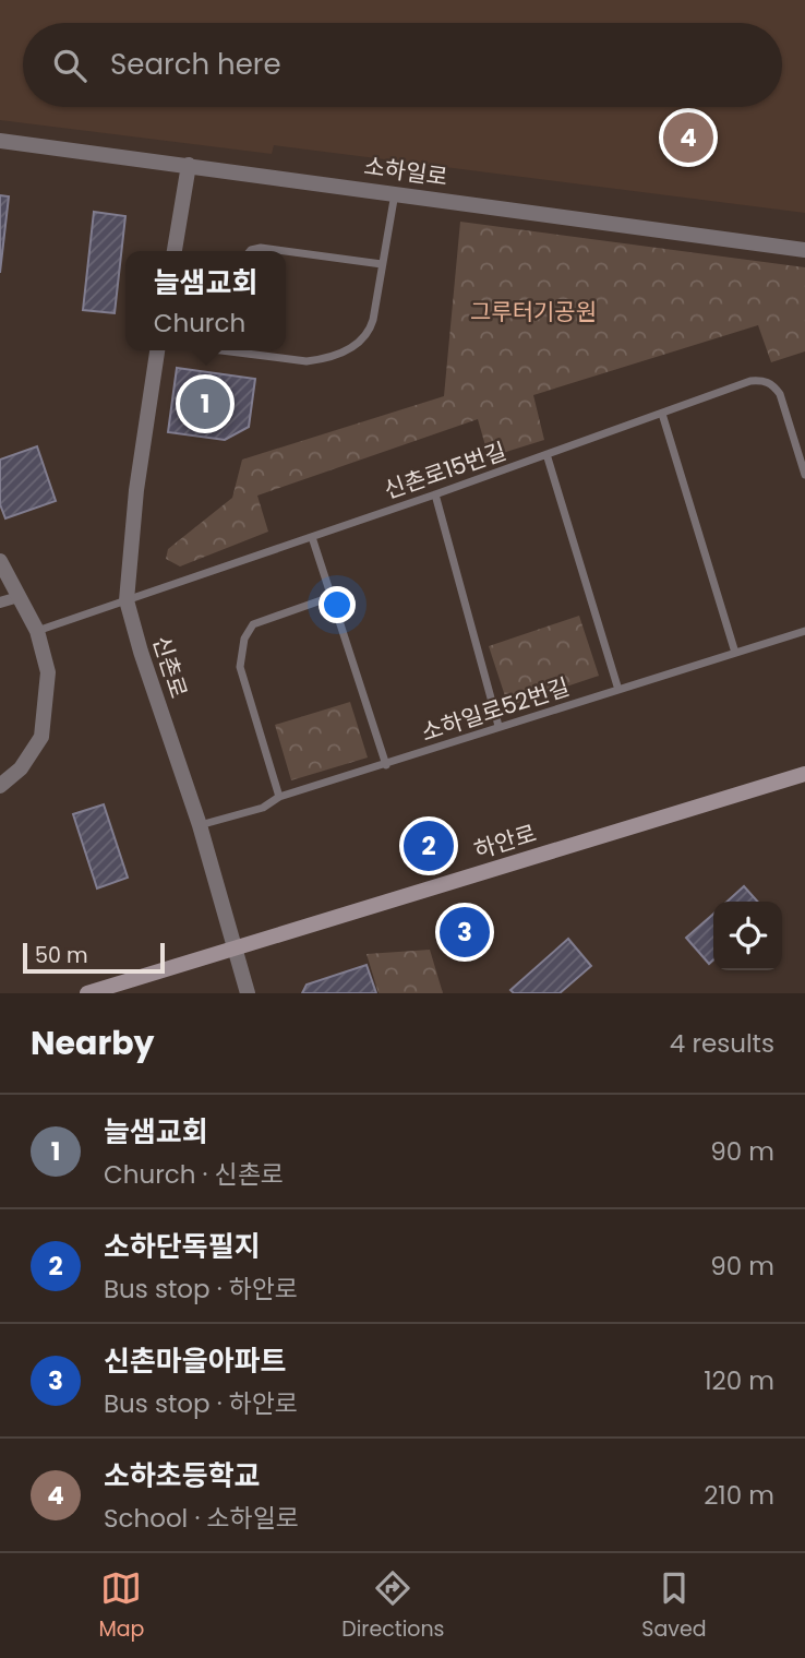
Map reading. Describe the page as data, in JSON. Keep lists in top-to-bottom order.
{
  "streets": {
    "main road": ["하안로"],
    "street": ["소하일로", "신촌로"],
    "lane": ["신촌로15번길", "소하일로52번길"]
  },
  "crossings": [
    ["신촌로15번길", "신촌로"],
    ["신촌로", "소하일로52번길"],
    ["신촌로", "하안로"]
  ],
  "parks": ["그루터기공원"],
  "scale_bar": "50 m",
  "page": {
    "search": "Search here",
    "pins": [
      "4",
      "1",
      "2",
      "3"
    ],
    "popup": ["늘샘교회", "Church"],
    "scale": "50 m",
    "heading": ["Nearby", "4 results"],
    "list": [
      {
        "mark": "1",
        "name": "늘샘교회",
        "note": "Church · 신촌로",
        "value": "90 m"
      },
      {
        "mark": "2",
        "name": "소하단독필지",
        "note": "Bus stop · 하안로",
        "value": "90 m"
      },
      {
        "mark": "3",
        "name": "신촌마을아파트",
        "note": "Bus stop · 하안로",
        "value": "120 m"
      },
      {
        "mark": "4",
        "name": "소하초등학교",
        "note": "School · 소하일로",
        "value": "210 m"
      }
    ],
    "nav": ["Map", "Directions", "Saved"]
  }
}
